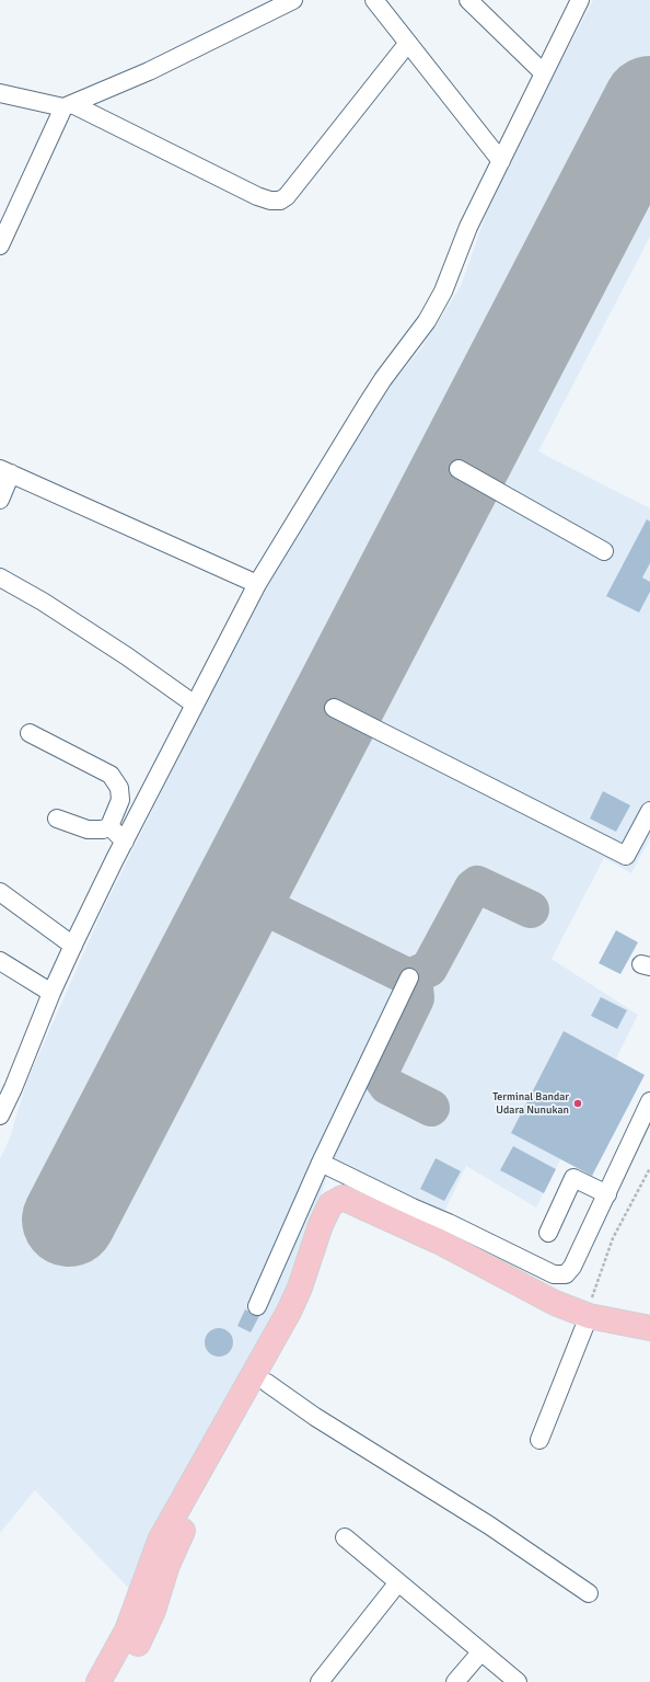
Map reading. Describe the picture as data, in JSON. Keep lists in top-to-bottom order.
{
  "places": ["Terminal Bandar Udara Nunukan"]
}
